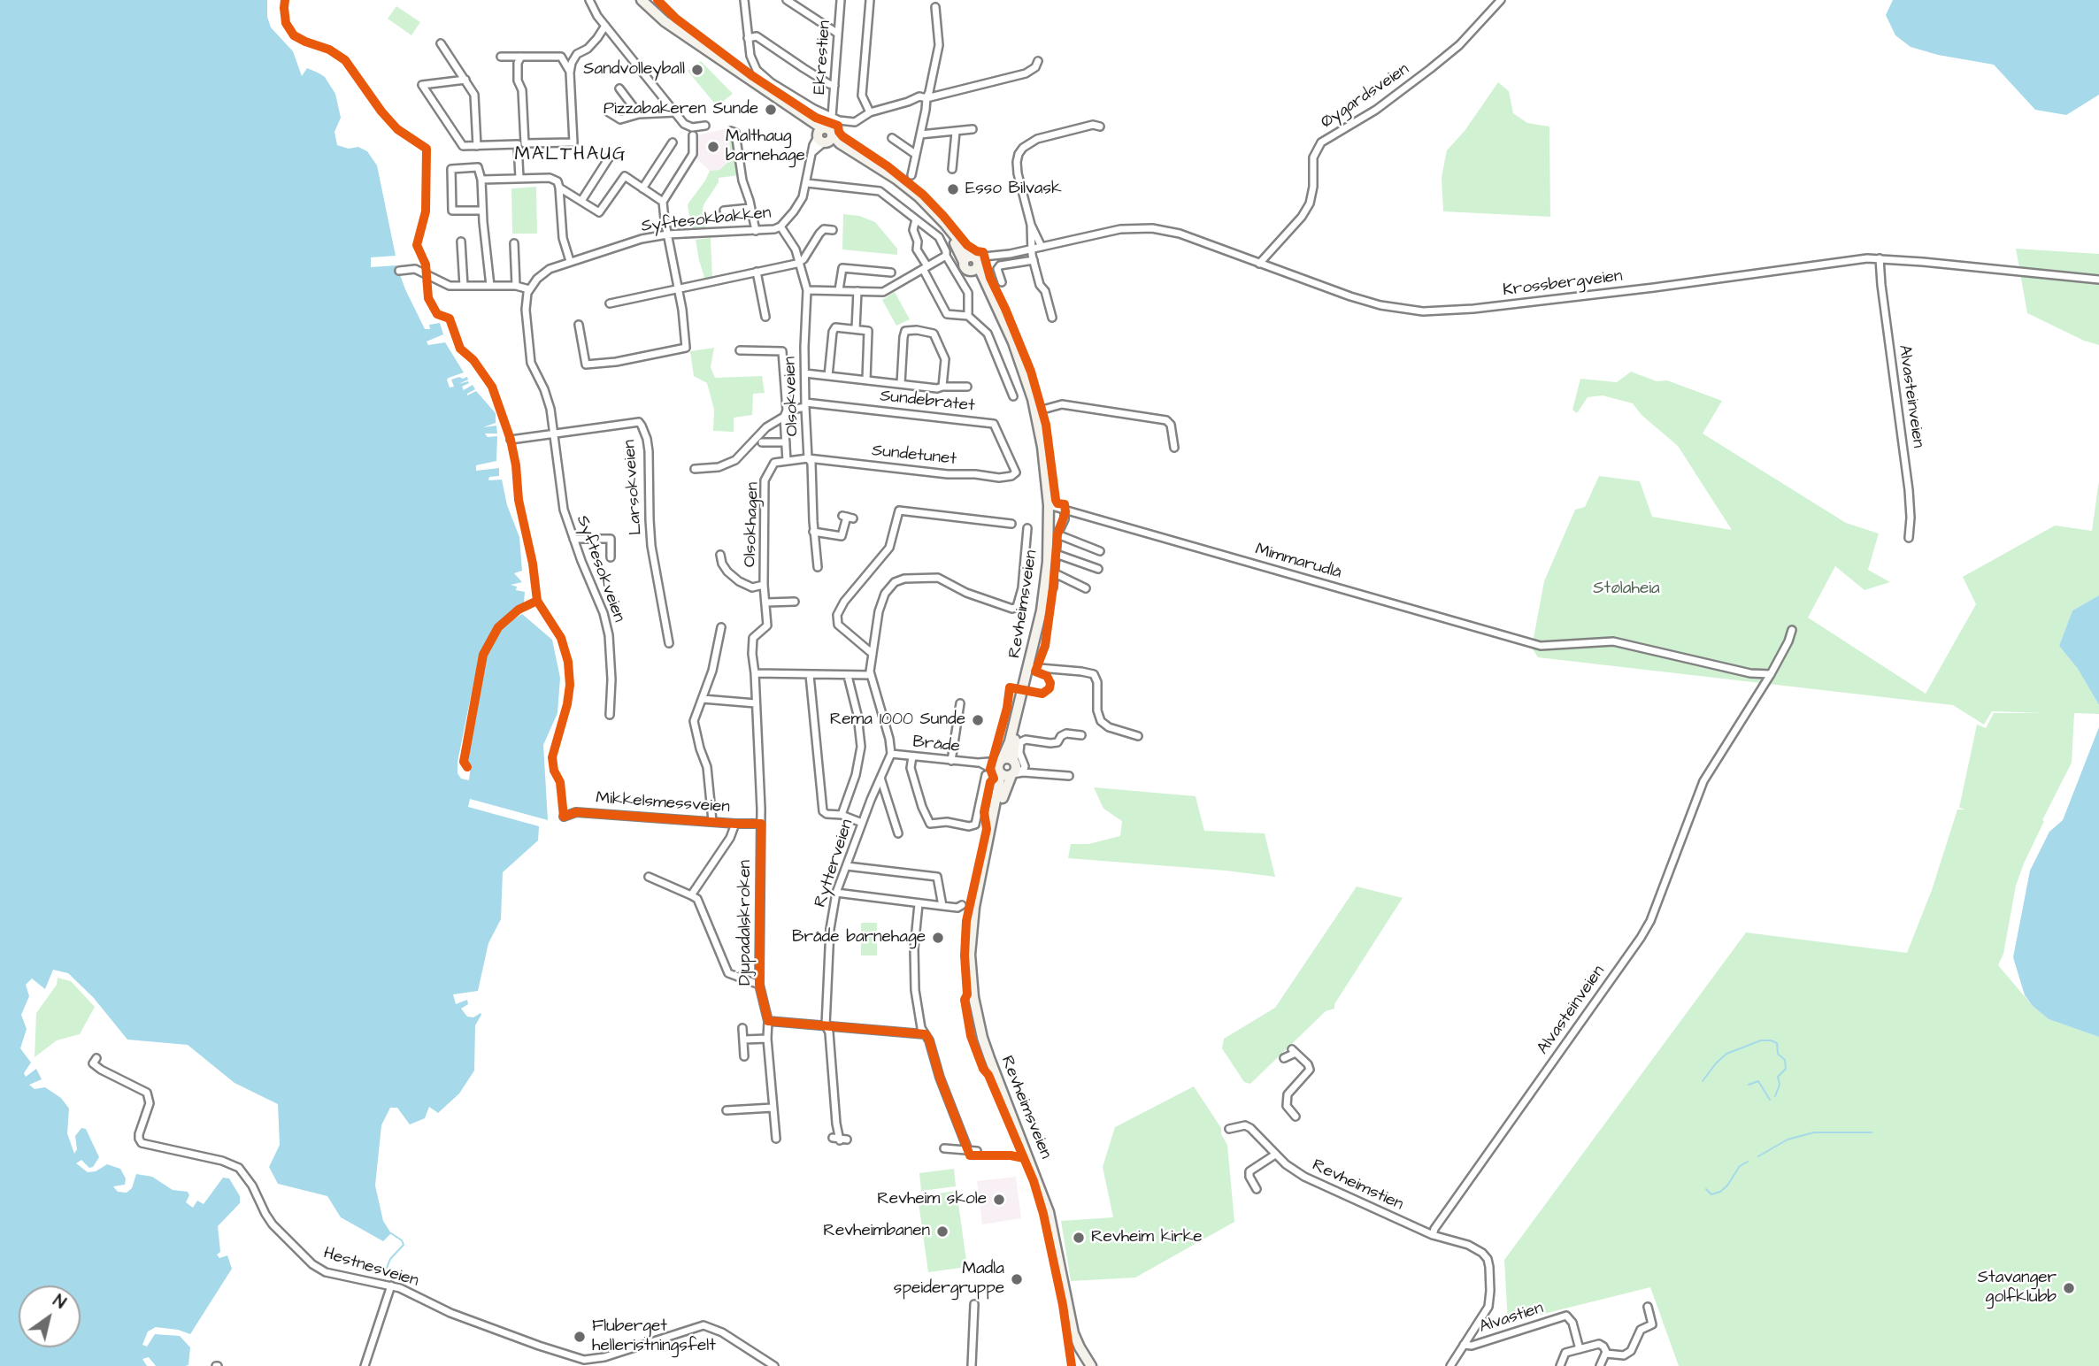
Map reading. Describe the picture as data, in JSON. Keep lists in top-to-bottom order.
{
  "streets": {
    "main road": ["Revheimsveien"],
    "street": [
      "Ekrestien",
      "Øygardsveien",
      "Syftesokbakken",
      "Krossbergveien",
      "Olsokveien",
      "Alvasteinveien",
      "Sundebråtet",
      "Sundetunet",
      "Larsokveien",
      "Olsokhagen",
      "Mimmarudlå",
      "Syftesokveien",
      "Bråde",
      "Mikkelsmessveien",
      "Rytterveien",
      "Djupadalskroken",
      "Revheimstien",
      "Hestnesveien",
      "Alvastien"
    ]
  },
  "crossings": [
    ["Ekrestien", "Syftesokbakken"],
    ["Øygardsveien", "Krossbergveien"],
    ["Syftesokbakken", "Olsokveien"],
    ["Syftesokbakken", "Revheimsveien"],
    ["Krossbergveien", "Alvasteinveien"],
    ["Krossbergveien", "Revheimsveien"],
    ["Olsokveien", "Sundebråtet"],
    ["Olsokveien", "Sundetunet"],
    ["Alvasteinveien", "Mimmarudlå"],
    ["Alvasteinveien", "Revheimstien"],
    ["Sundebråtet", "Sundetunet"],
    ["Larsokveien", "Syftesokveien"],
    ["Olsokhagen", "Djupadalskroken"],
    ["Mimmarudlå", "Revheimsveien"],
    ["Revheimsveien", "Bråde"],
    ["Bråde", "Rytterveien"],
    ["Mikkelsmessveien", "Djupadalskroken"]
  ],
  "districts": ["MALTHAUG"],
  "parks": ["Stølaheia"],
  "places": [
    "Sandvolleyball",
    "Pizzabakeren Sunde",
    "Malthaug barnehage",
    "Esso Bilvask",
    "Rema 1000 Sunde",
    "Bråde barnehage",
    "Revheim skole",
    "Revheimbanen",
    "Revheim kirke",
    "Madla speidergruppe",
    "Stavanger golfklubb",
    "Fluberget helleristningsfelt"
  ],
  "north": "top right"
}
